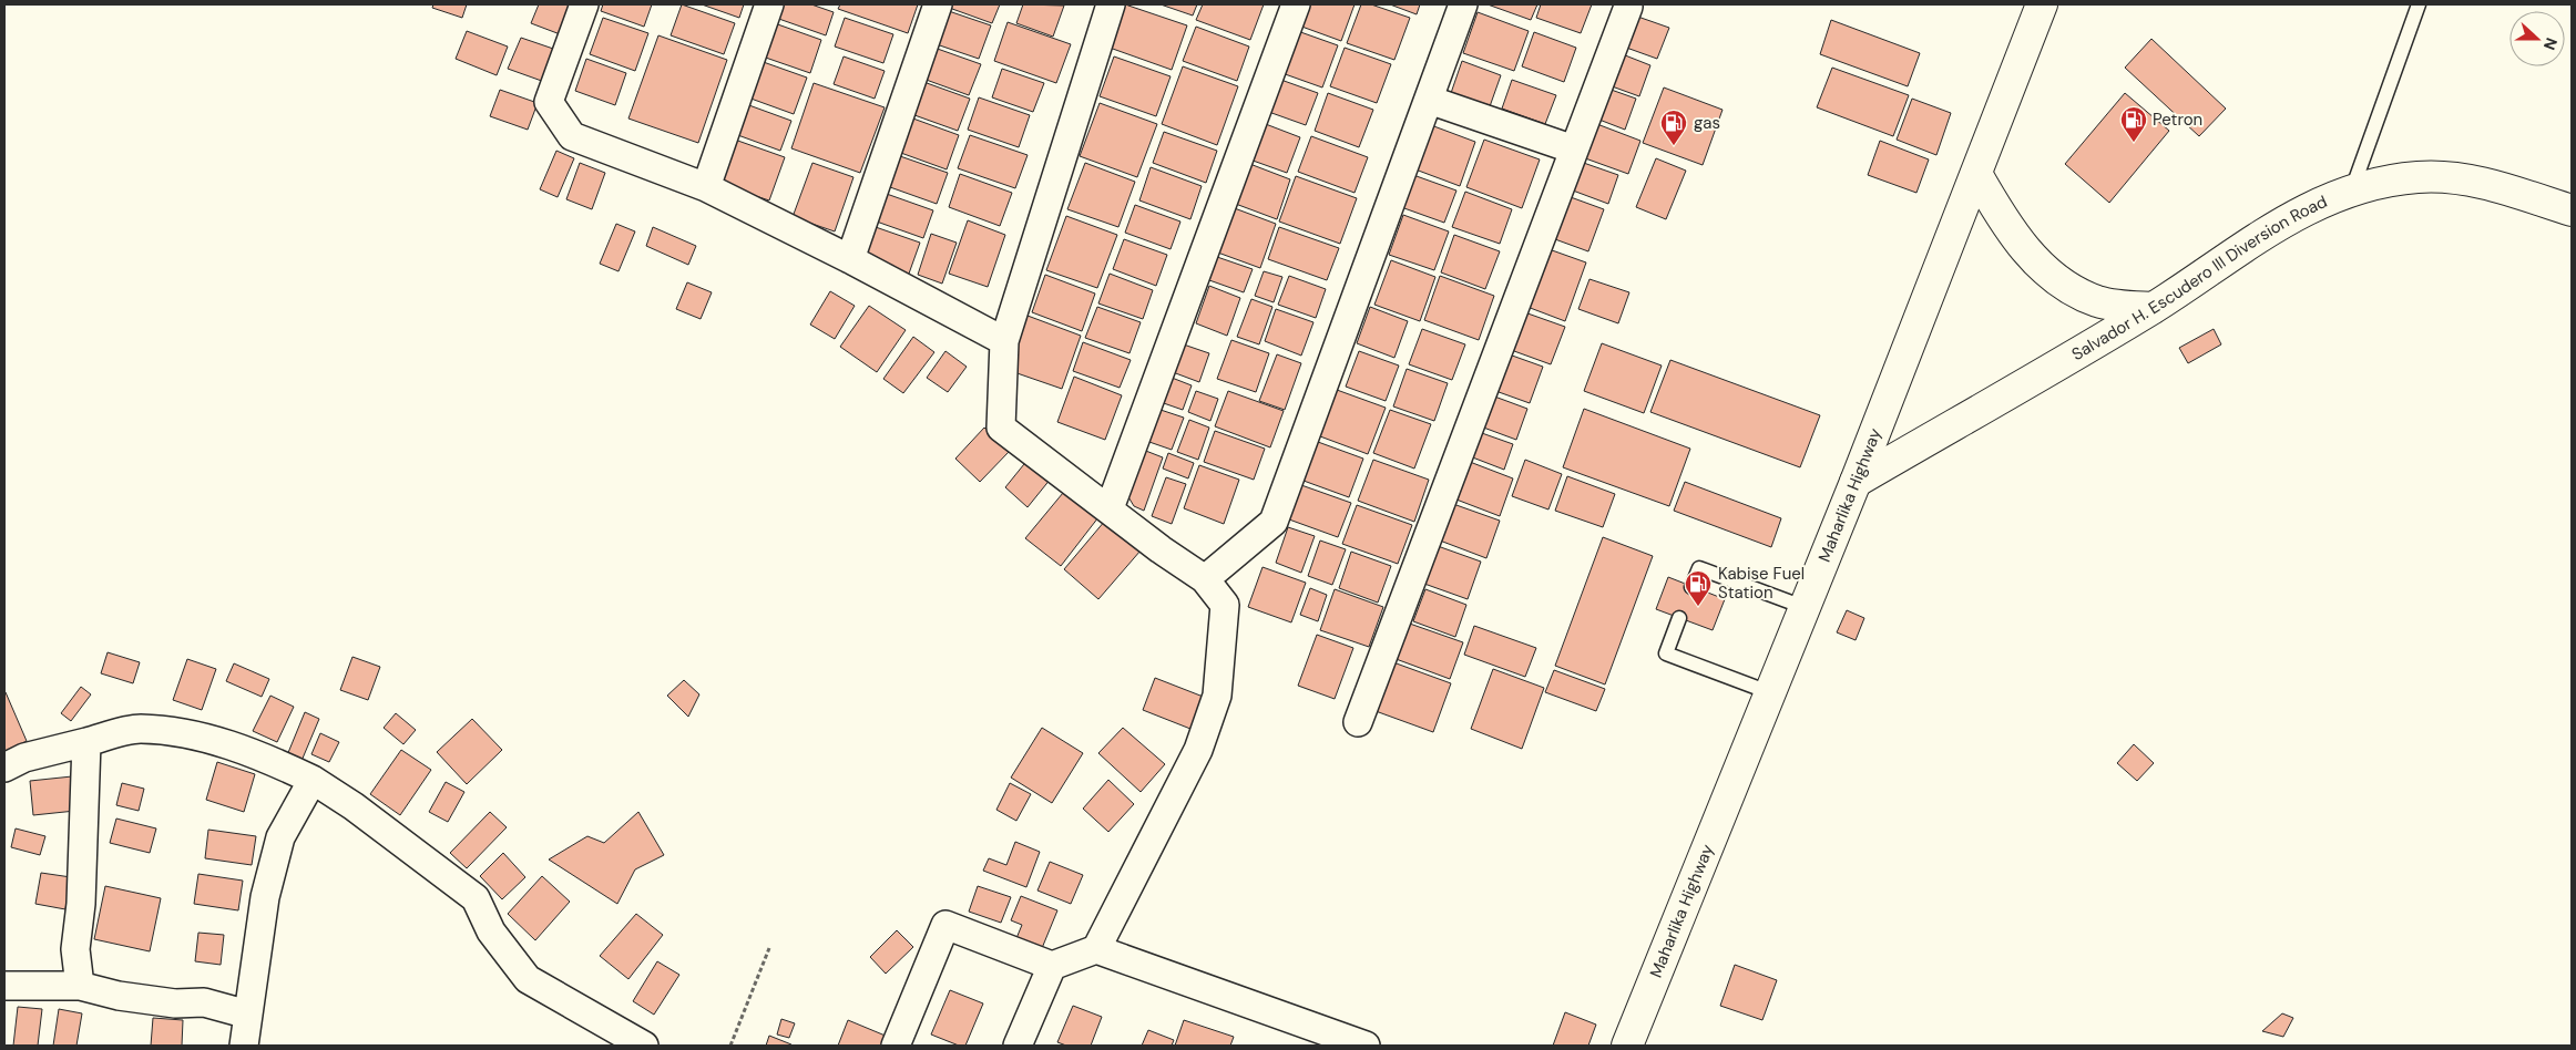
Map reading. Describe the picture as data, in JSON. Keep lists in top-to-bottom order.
{
  "streets": {
    "highway": ["Salvador H. Escudero III Diversion Road", "Maharlika Highway"]
  },
  "crossings": [
    ["Salvador H. Escudero III Diversion Road", "Maharlika Highway"]
  ],
  "places": {
    "fuel station": ["Petron", "gas", "Kabise Fuel Station"]
  },
  "north": "right"
}
